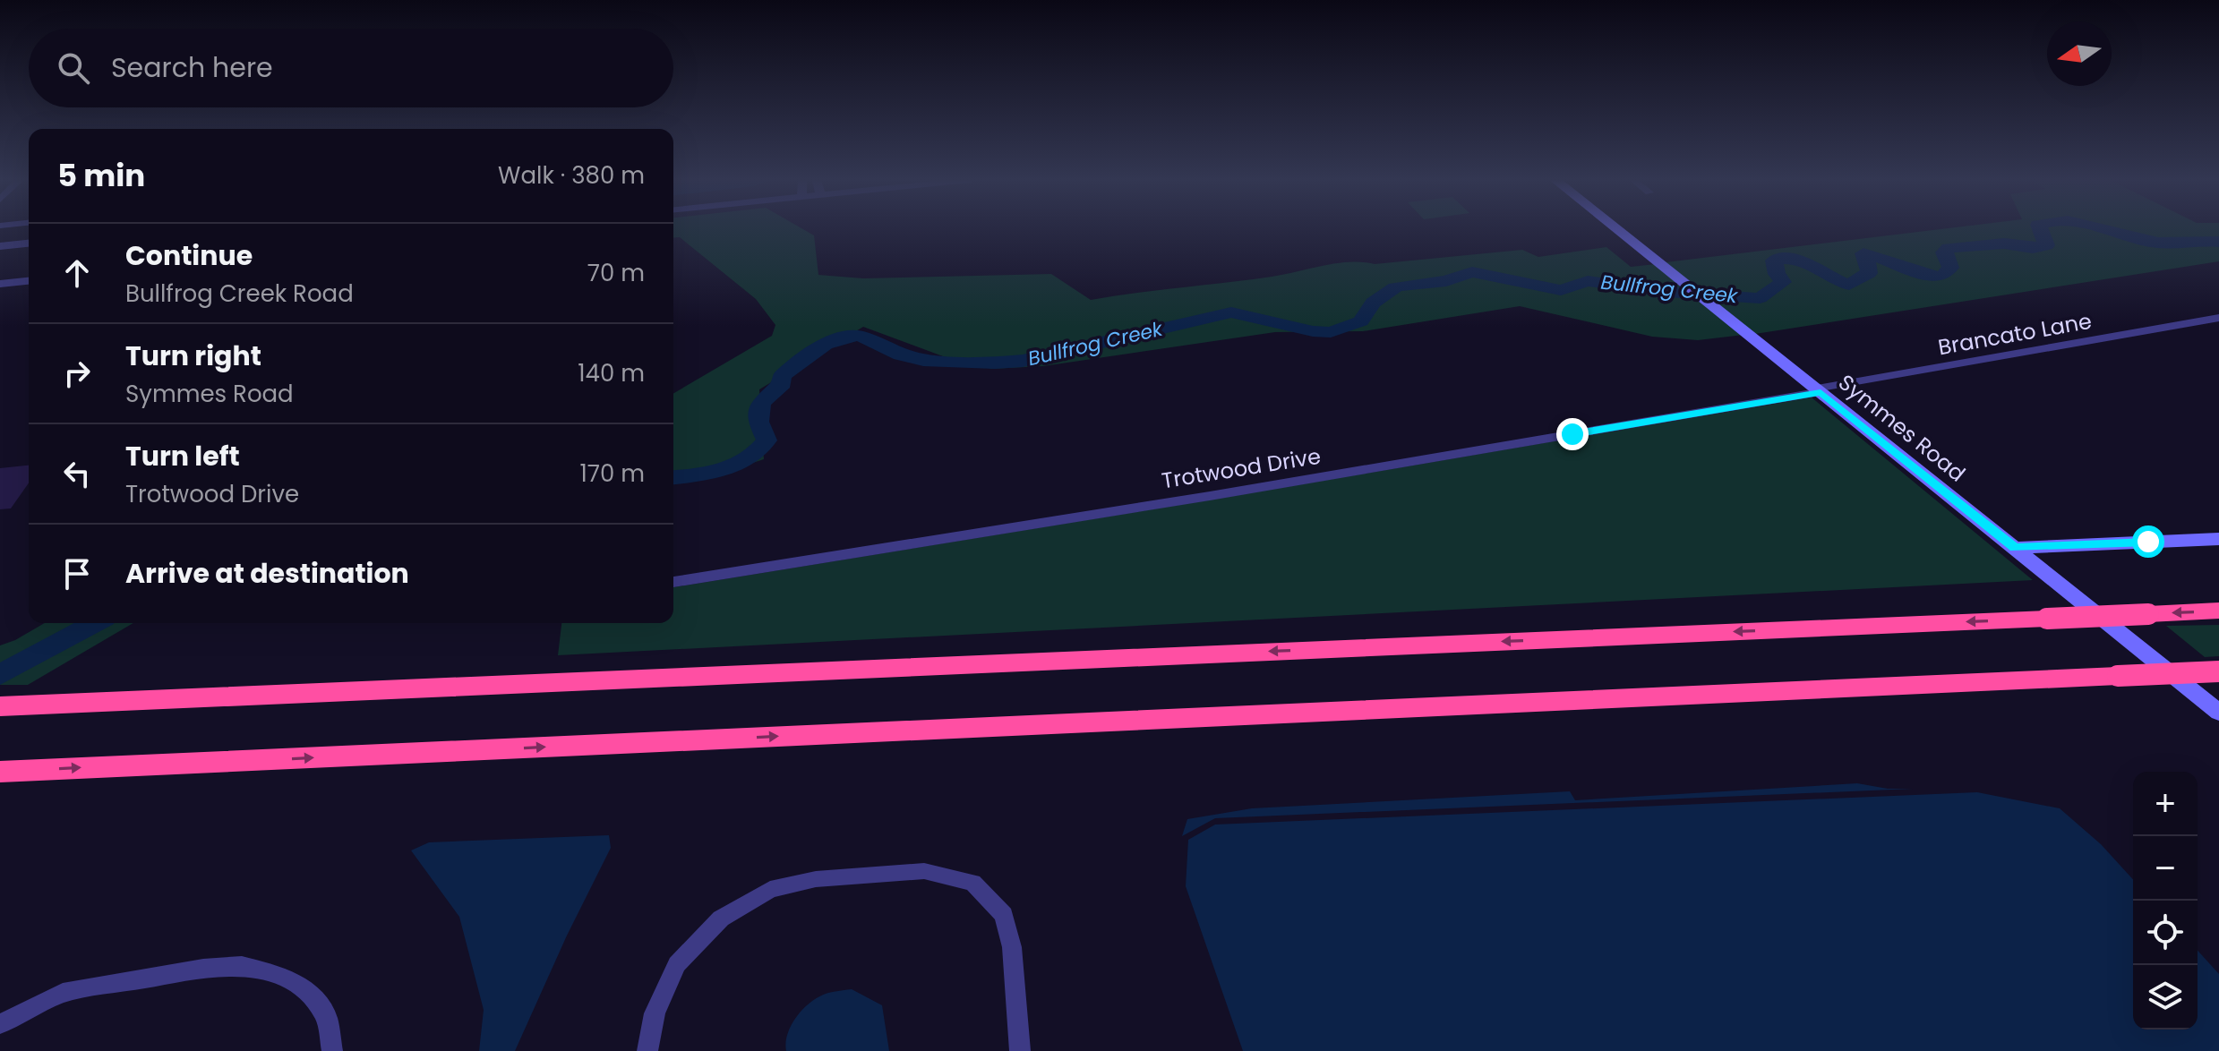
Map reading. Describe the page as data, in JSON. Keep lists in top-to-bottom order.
{
  "streets": {
    "street": ["Brancato Lane", "Symmes Road", "Trotwood Drive"]
  },
  "crossings": [
    ["Brancato Lane", "Symmes Road"],
    ["Brancato Lane", "Trotwood Drive"],
    ["Symmes Road", "Trotwood Drive"]
  ],
  "water": ["Bullfrog Creek"],
  "north": "left",
  "page": {
    "search": "Search here",
    "heading": ["5 min", "Walk · 380 m"],
    "list": [
      ["Continue", "Bullfrog Creek Road", "70 m"],
      ["Turn right", "Symmes Road", "140 m"],
      ["Turn left", "Trotwood Drive", "170 m"],
      "Arrive at destination"
    ],
    "map_buttons": ["+", "−"]
  }
}
